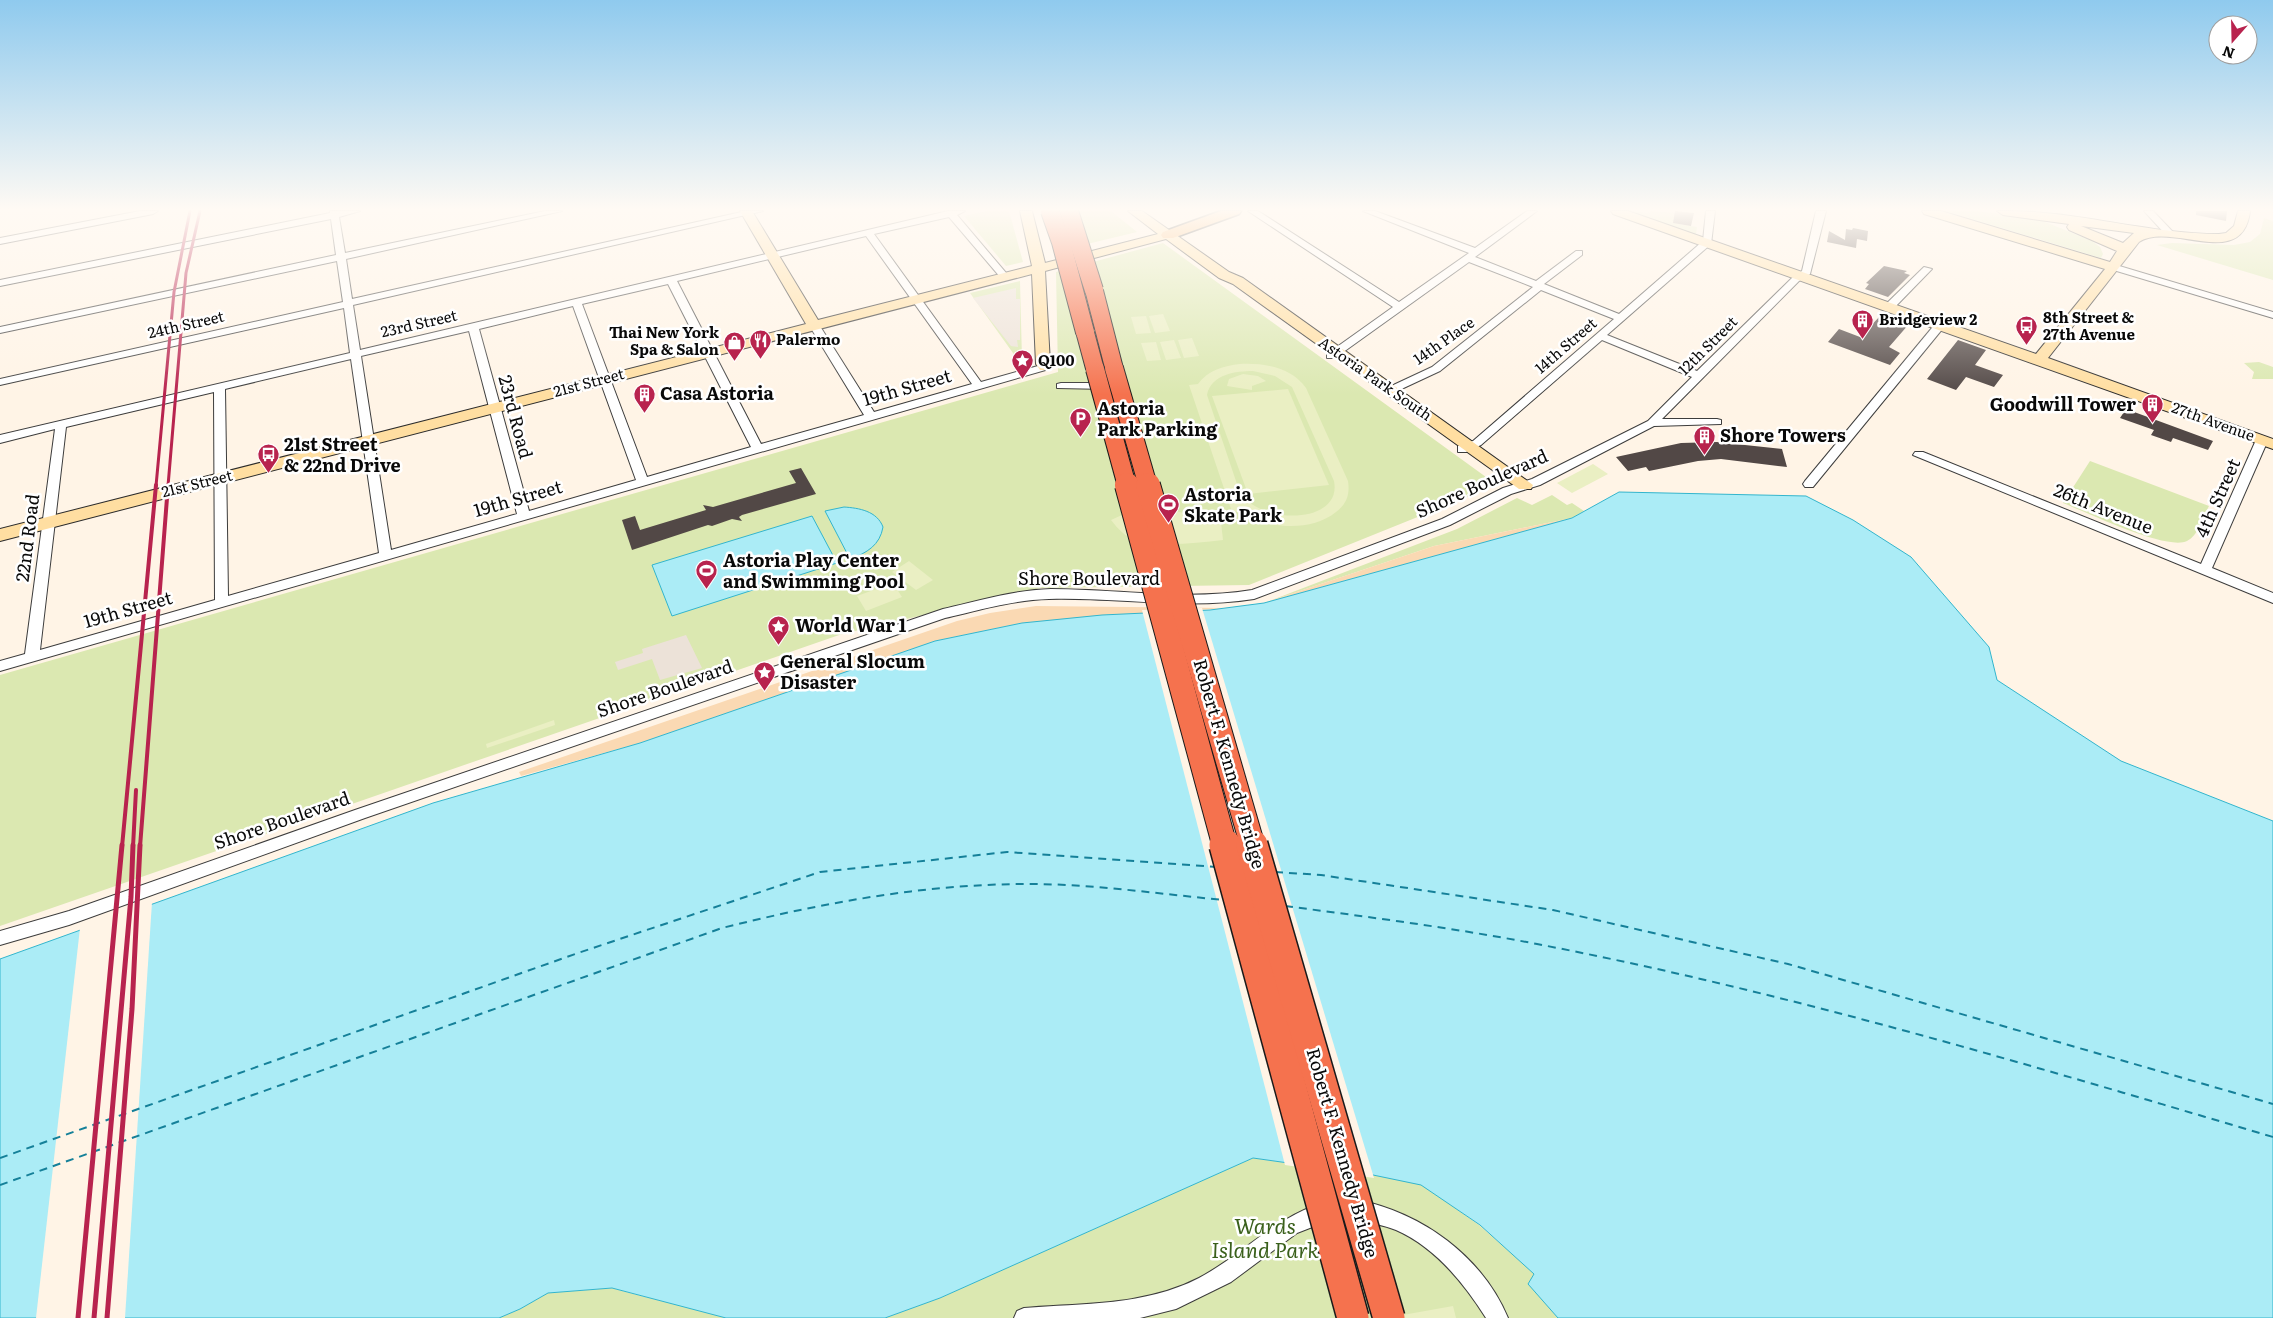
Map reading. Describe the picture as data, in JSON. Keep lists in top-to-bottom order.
{
  "streets": {
    "highway": ["Robert F. Kennedy Bridge"],
    "street": [
      "23rd Street",
      "24th Street",
      "14th Place",
      "14th Street",
      "12th Street",
      "Astoria Park South",
      "21st Street",
      "19th Street",
      "23rd Road",
      "27th Avenue",
      "Shore Boulevard",
      "4th Street",
      "26th Avenue",
      "22nd Road"
    ]
  },
  "crossings": [
    ["23rd Street", "23rd Road"],
    ["23rd Street", "22nd Road"],
    ["14th Place", "Astoria Park South"],
    ["14th Street", "Astoria Park South"],
    ["12th Street", "27th Avenue"],
    ["12th Street", "Shore Boulevard"],
    ["Astoria Park South", "Shore Boulevard"],
    ["21st Street", "23rd Road"],
    ["21st Street", "22nd Road"],
    ["19th Street", "23rd Road"],
    ["19th Street", "22nd Road"],
    ["27th Avenue", "4th Street"],
    ["4th Street", "26th Avenue"]
  ],
  "parks": ["Wards Island Park"],
  "places": {
    "building": [
      "Bridgeview 2",
      "Casa Astoria",
      "Goodwill Tower",
      "Shore Towers"
    ],
    "bus stop": ["8th Street & 27th Avenue", "21st Street & 22nd Drive"],
    "restaurant": ["Palermo"],
    "shop": ["Thai New York Spa & Salon"],
    "place": ["Q100", "World War 1", "General Slocum Disaster"],
    "parking": ["Astoria Park Parking"],
    "sports": ["Astoria Skate Park", "Astoria Play Center and Swimming Pool"]
  },
  "north": "bottom"
}
